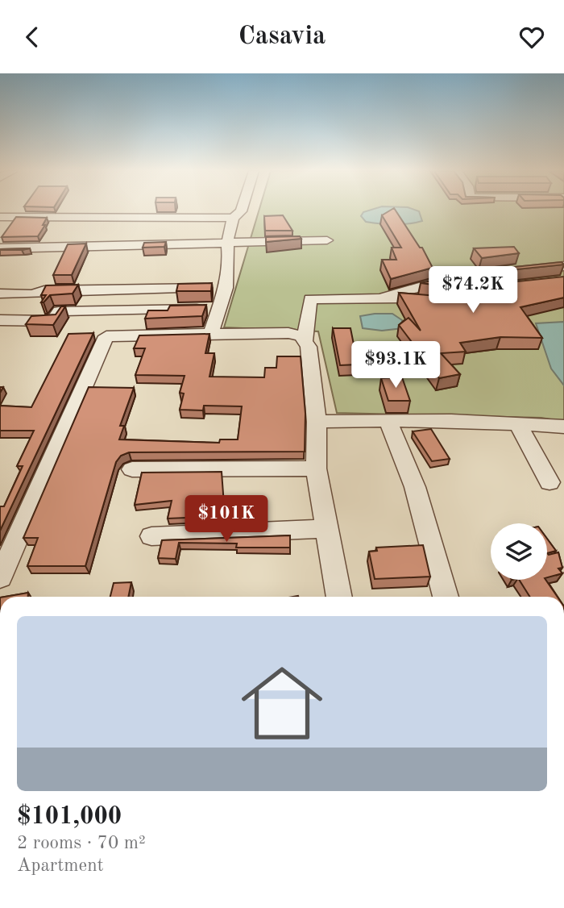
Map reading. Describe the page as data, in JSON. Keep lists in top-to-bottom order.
{
  "page": {
    "header": "Casavia",
    "price": ["$74.2K", "$93.1K", "$101K"],
    "list": [
      {
        "name": "$101,000",
        "note": "2 rooms · 70 m² · Apartment"
      }
    ]
  }
}
